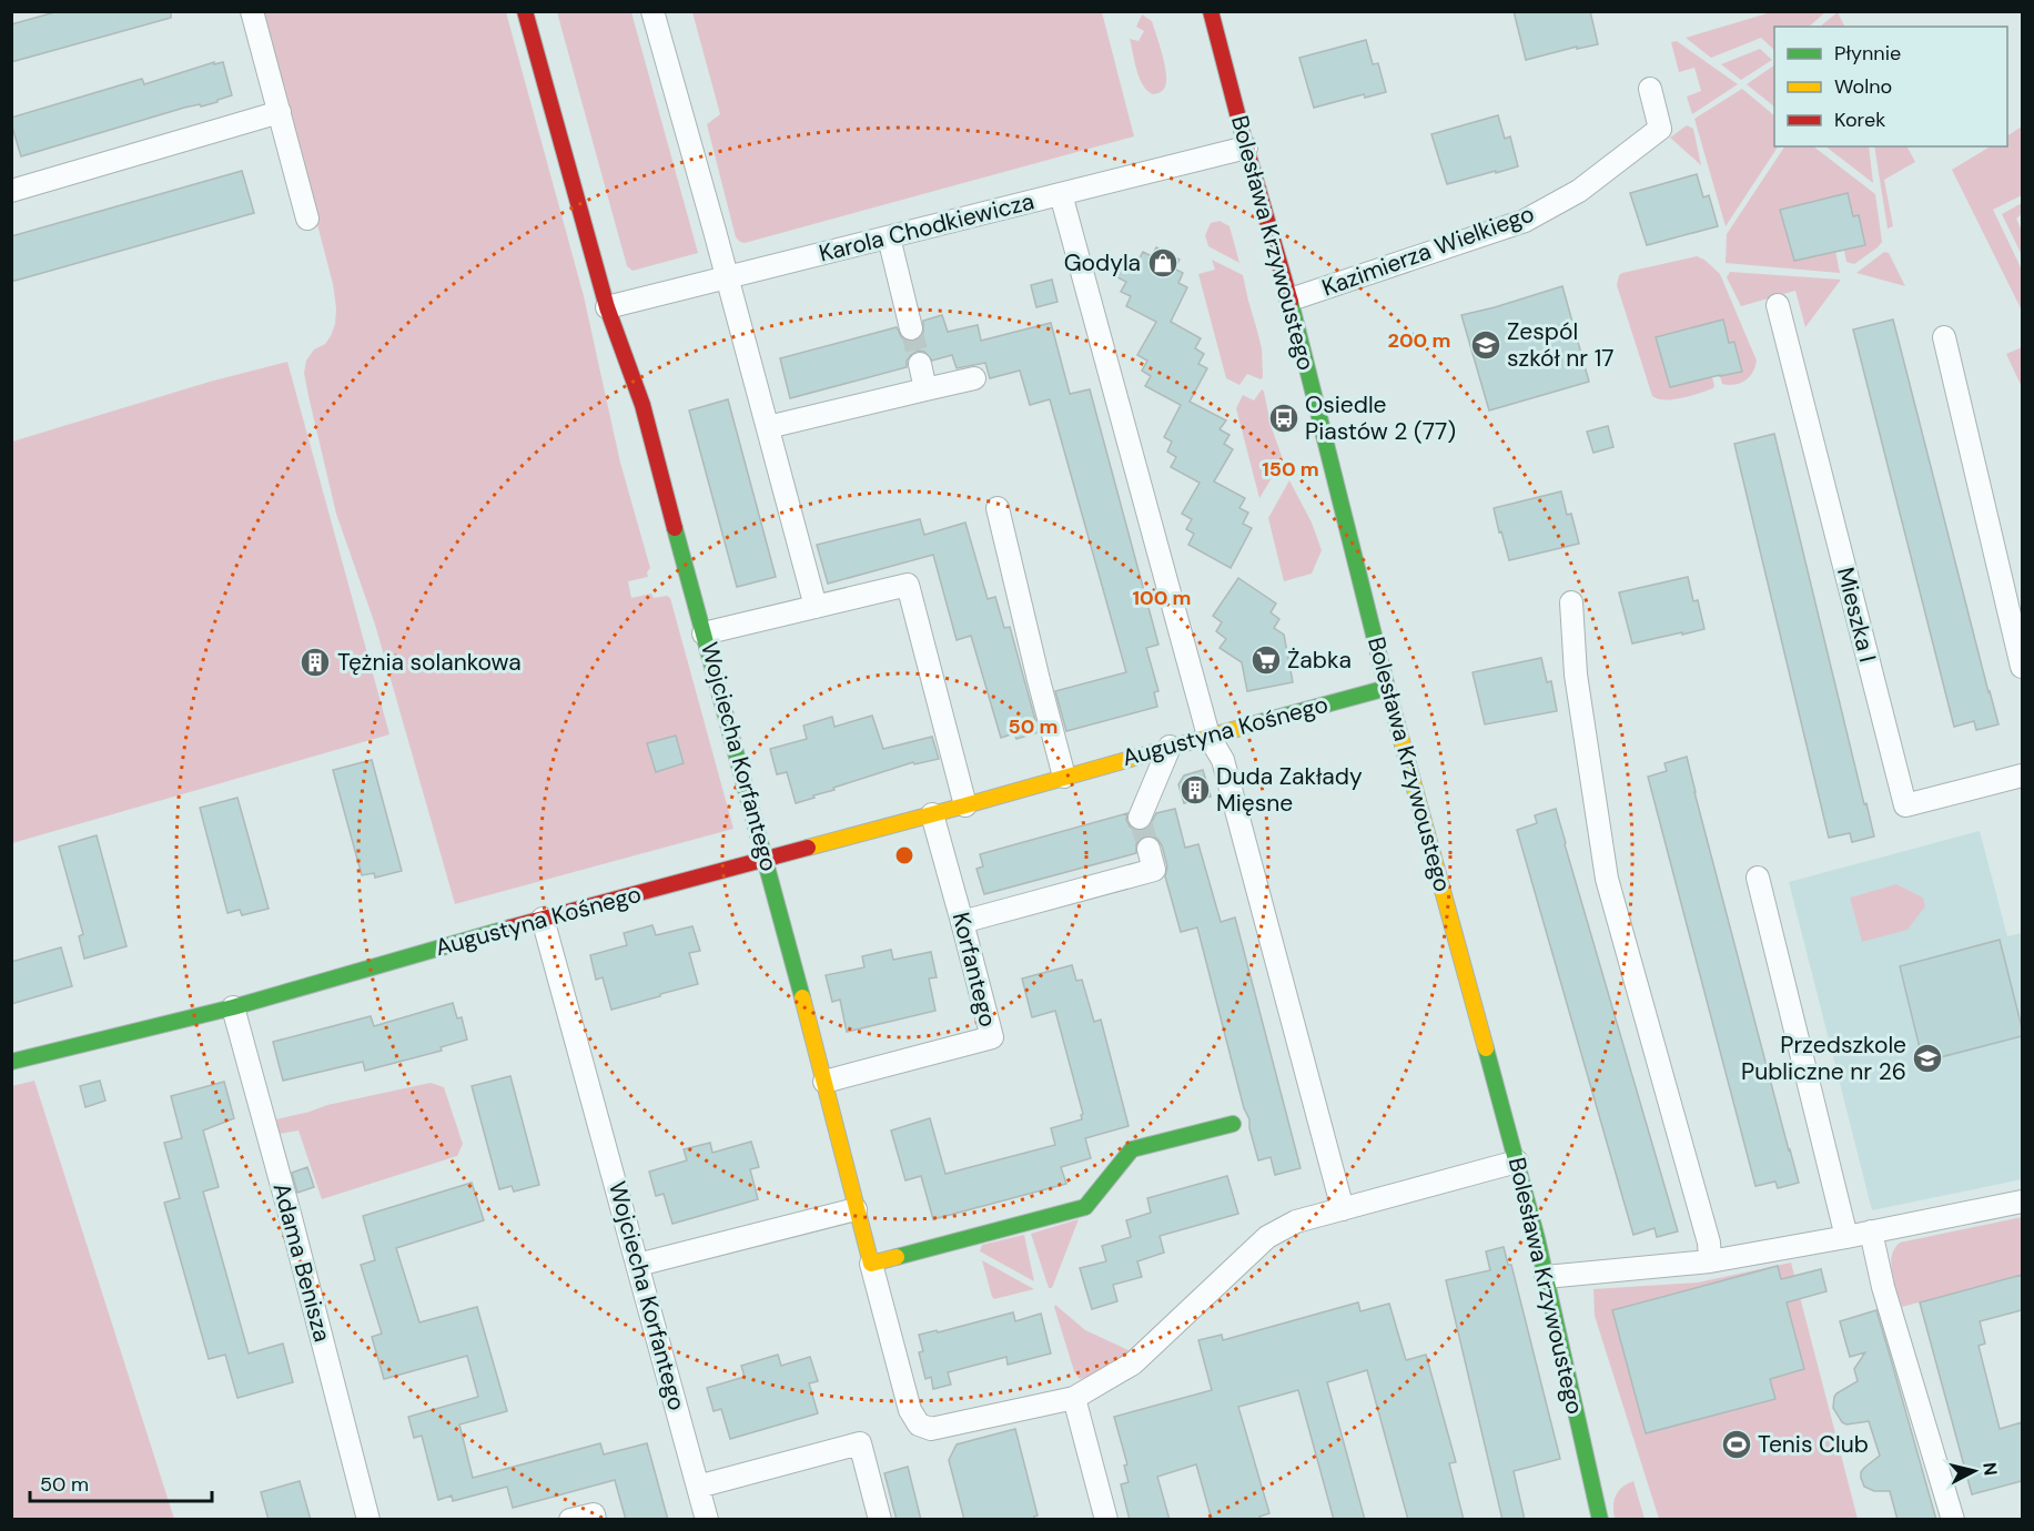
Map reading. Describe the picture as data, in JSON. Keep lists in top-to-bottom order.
{
  "streets": {
    "street": [
      "Karola Chodkiewicza",
      "Bolesława Krzywoustego",
      "Kazimierza Wielkiego",
      "Mieszka I",
      "Augustyna Kośnego",
      "Wojciecha Korfantego",
      "Korfantego",
      "Adama Benisza"
    ]
  },
  "crossings": [
    ["Karola Chodkiewicza", "Bolesława Krzywoustego"],
    ["Bolesława Krzywoustego", "Kazimierza Wielkiego"],
    ["Bolesława Krzywoustego", "Augustyna Kośnego"],
    ["Bolesława Krzywoustego", "Wojciecha Korfantego"],
    ["Augustyna Kośnego", "Wojciecha Korfantego"],
    ["Augustyna Kośnego", "Korfantego"],
    ["Augustyna Kośnego", "Adama Benisza"],
    ["Wojciecha Korfantego", "Korfantego"]
  ],
  "places": {
    "shop": ["Godyla"],
    "school or university": ["Zespól szkół nr 17", "Przedszkole Publiczne nr 26"],
    "bus stop": ["Osiedle Piastów 2 (77)"],
    "supermarket": ["Żabka"],
    "building": ["Tężnia solankowa", "Duda Zakłady Mięsne"],
    "sports": ["Tenis Club"]
  },
  "legend": ["Płynnie", "Wolno", "Korek"],
  "scale_bar": "50 m",
  "north": "right",
  "rings": [
    "200 m",
    "150 m",
    "100 m",
    "50 m"
  ]
}
